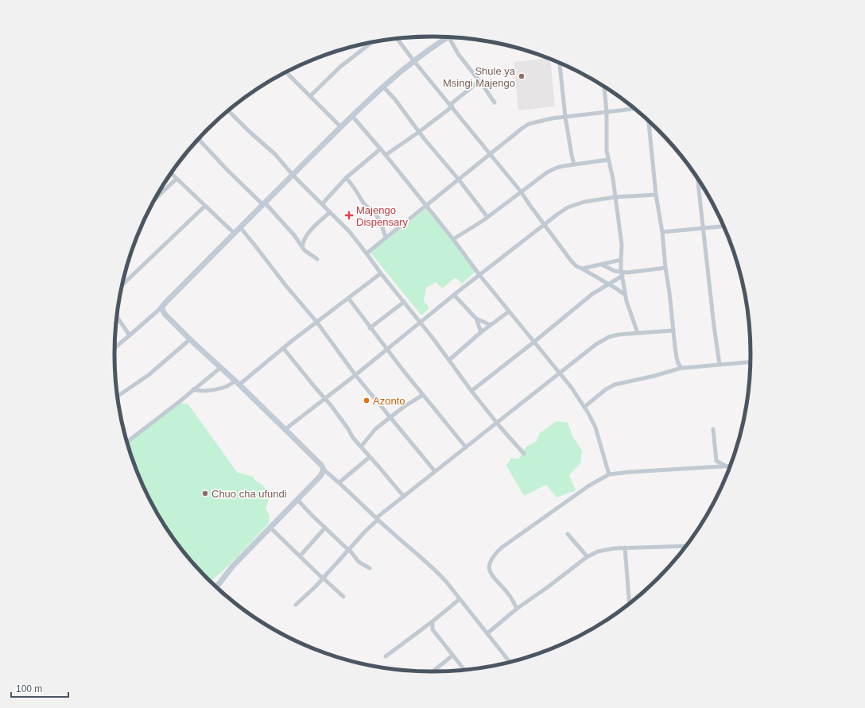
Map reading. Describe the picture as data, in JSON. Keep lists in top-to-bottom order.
{
  "places": {
    "other": ["Shule ya Msingi Majengo", "Azonto", "Chuo cha ufundi"],
    "health": ["Majengo Dispensary"]
  },
  "scale_bar": "100 m"
}
